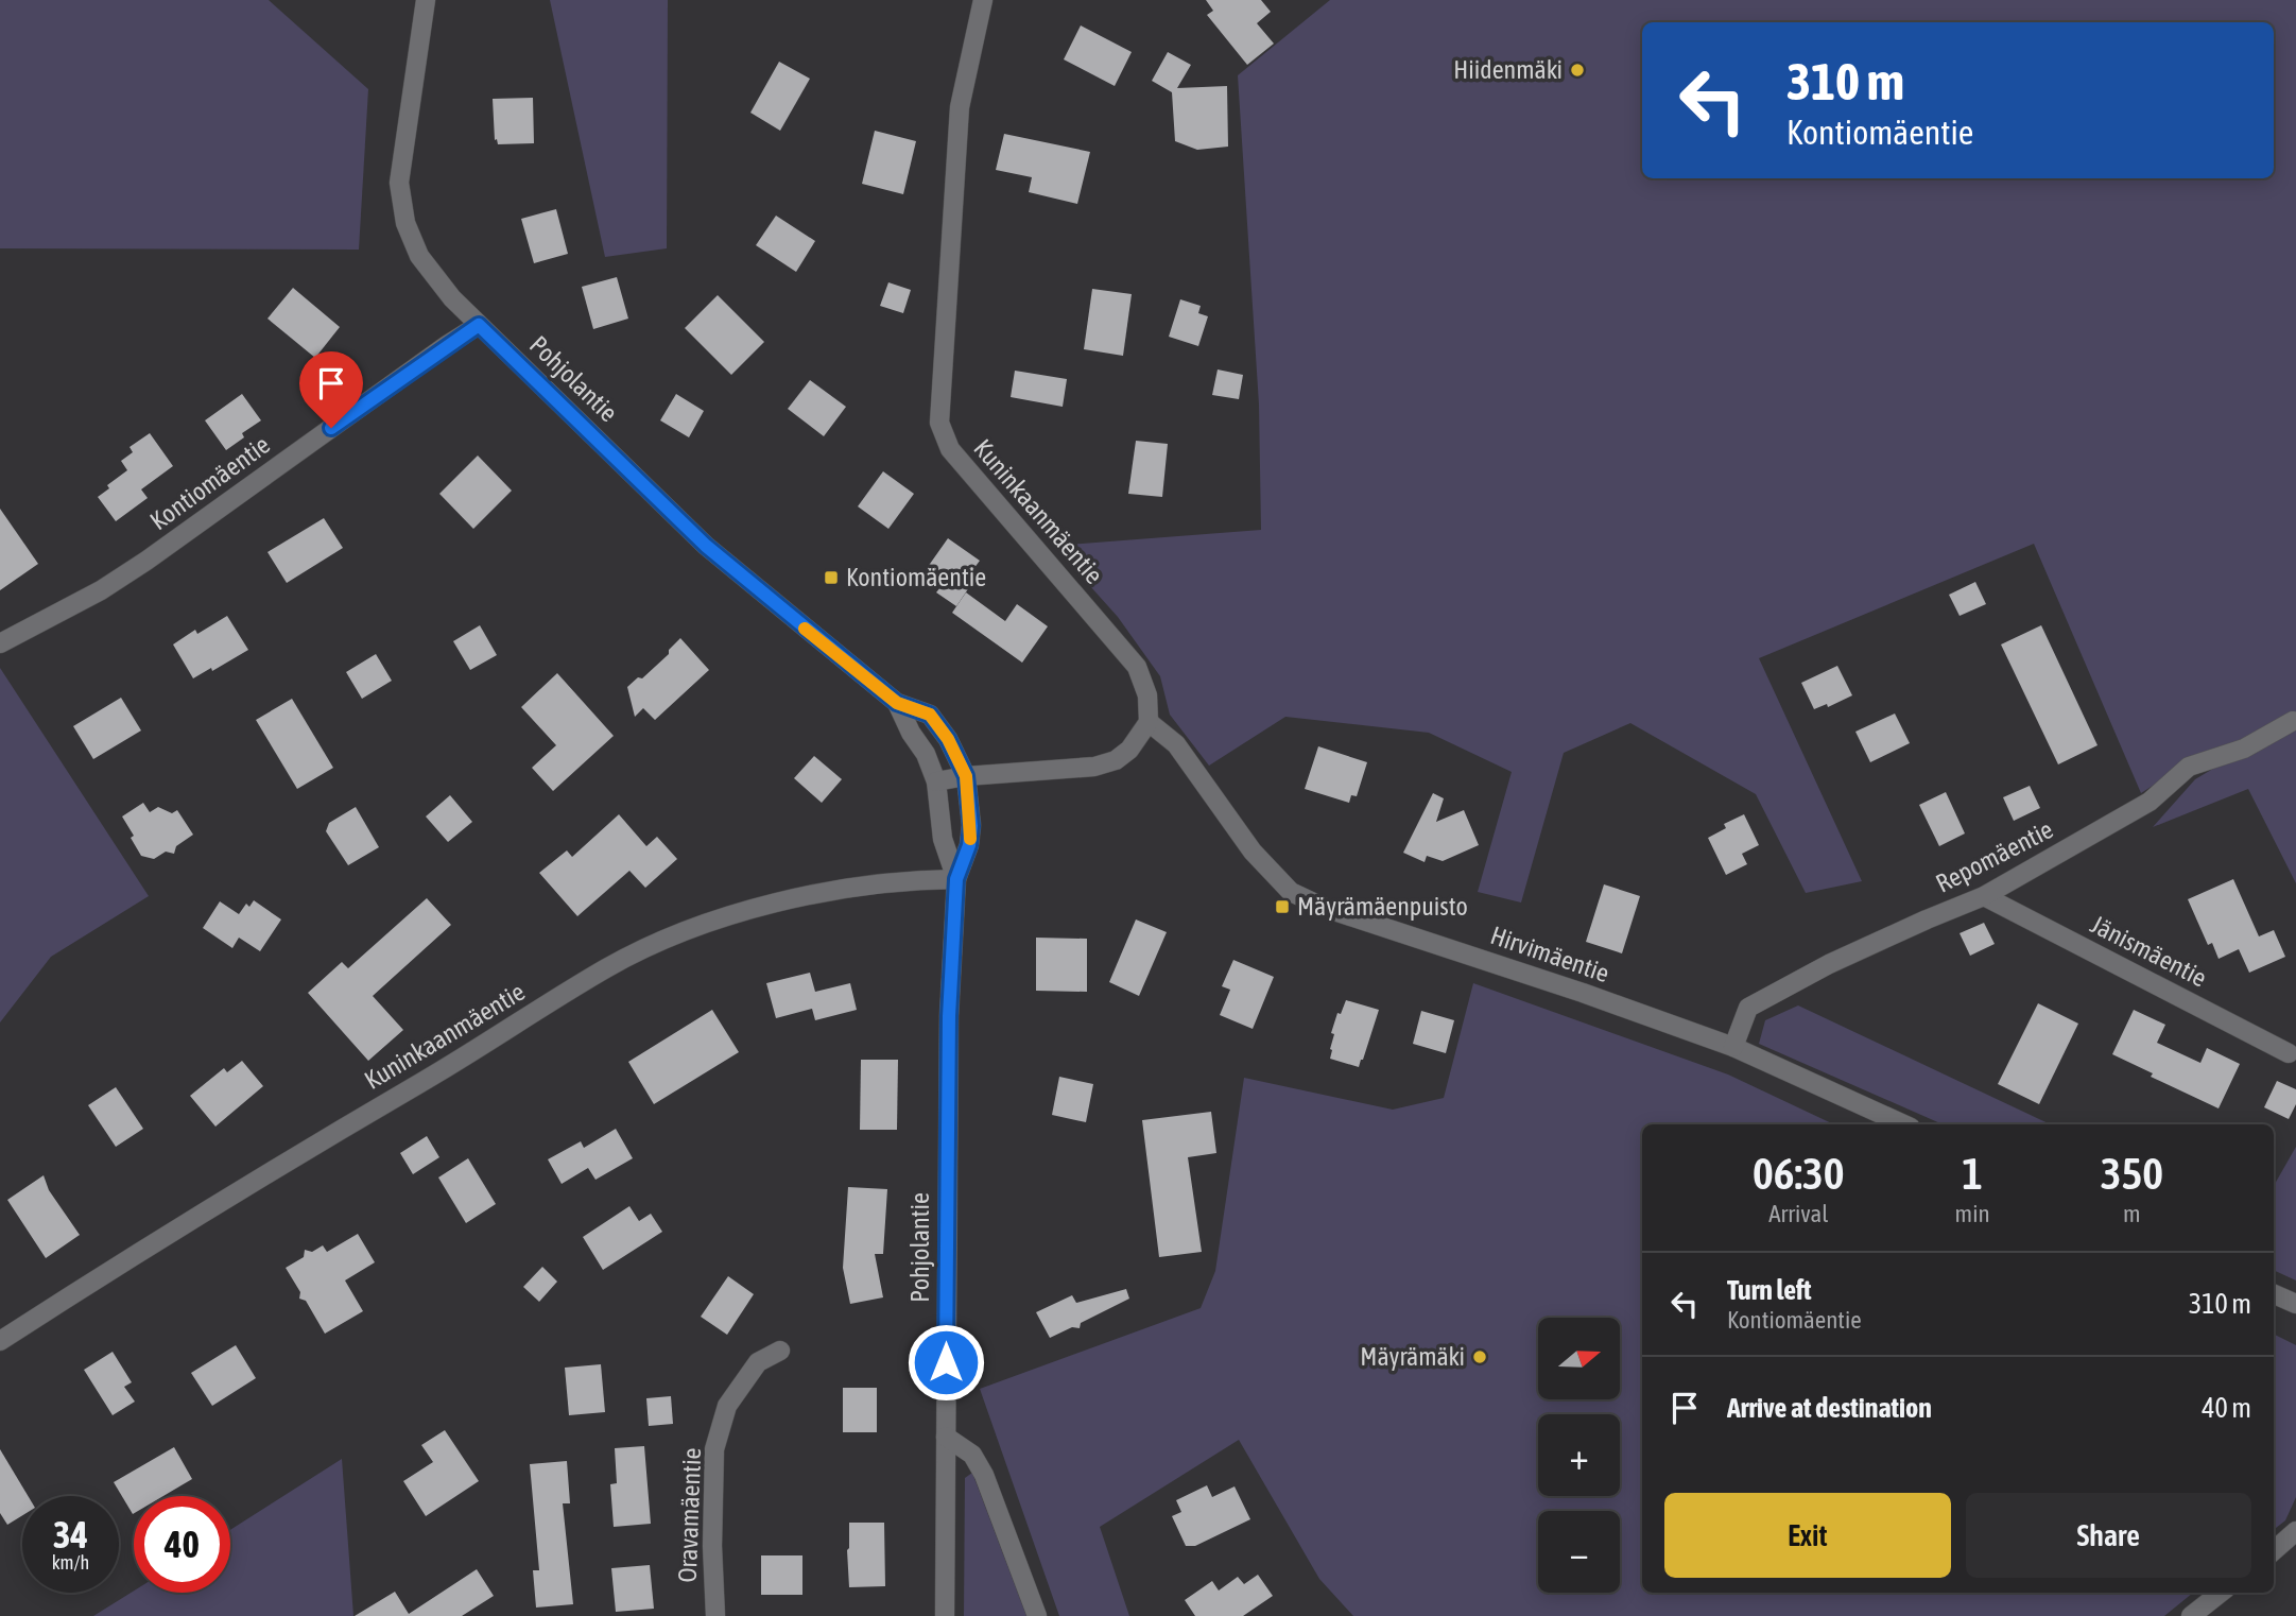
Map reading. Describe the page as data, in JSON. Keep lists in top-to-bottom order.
{
  "streets": {
    "street": [
      "Pohjolantie",
      "Kontiomäentie",
      "Kuninkaanmäentie",
      "Repomäentie",
      "Jänismäentie",
      "Hirvimäentie",
      "Oravamäentie"
    ]
  },
  "crossings": [
    ["Pohjolantie", "Kontiomäentie"],
    ["Pohjolantie", "Kuninkaanmäentie"],
    ["Kuninkaanmäentie", "Hirvimäentie"],
    ["Repomäentie", "Jänismäentie"],
    ["Repomäentie", "Hirvimäentie"]
  ],
  "places": {
    "other": ["Hiidenmäki", "Mäyrämäki"],
    "transit": ["Kontiomäentie", "Mäyrämäenpuisto"]
  },
  "north": "right",
  "page": {
    "turn": ["310 m", "Kontiomäentie"],
    "eta": [
      "06:30",
      "Arrival",
      "1",
      "min",
      "350",
      "m"
    ],
    "list": [
      {
        "name": "Turn left",
        "note": "Kontiomäentie",
        "value": "310 m"
      },
      {
        "name": "Arrive at destination",
        "value": "40 m"
      }
    ],
    "map_buttons": ["+", "−"],
    "buttons": ["Exit", "Share"],
    "speed": "34 km/h",
    "limit": "40"
  }
}
